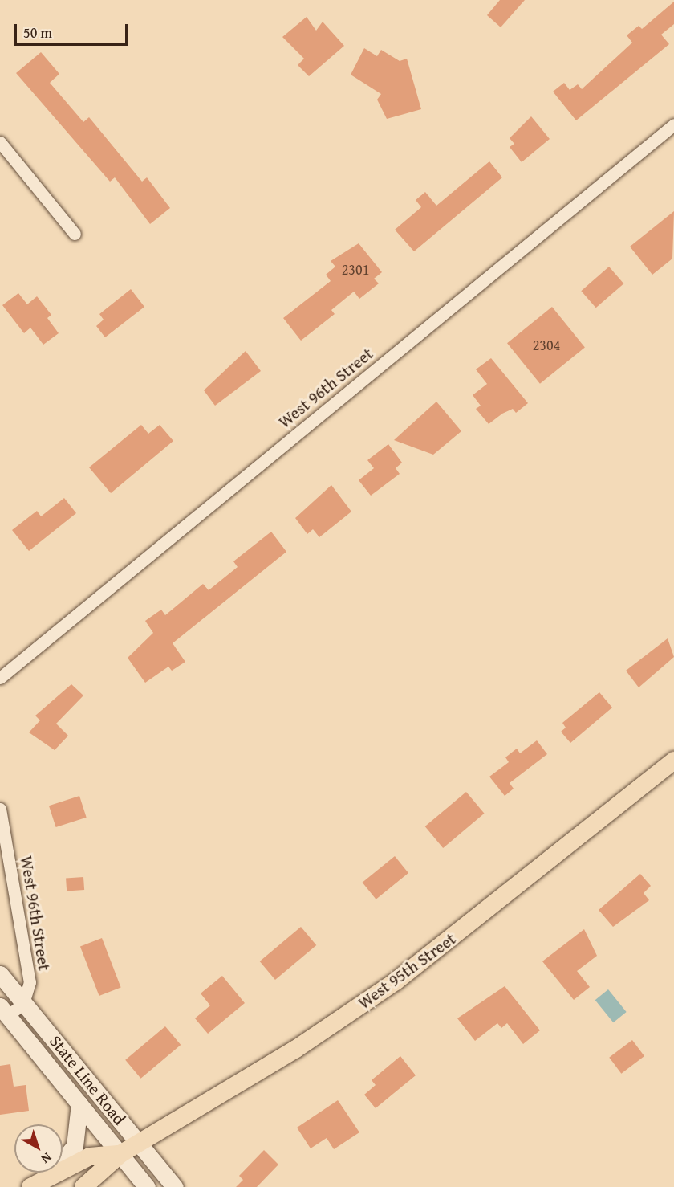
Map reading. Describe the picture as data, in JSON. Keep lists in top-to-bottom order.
{
  "streets": {
    "main road": ["West 95th Street", "State Line Road"],
    "street": ["West 96th Street"]
  },
  "crossings": [
    ["West 96th Street", "State Line Road"],
    ["West 95th Street", "State Line Road"]
  ],
  "house_numbers": ["2301", "2304"],
  "scale_bar": "50 m",
  "north": "bottom right"
}
